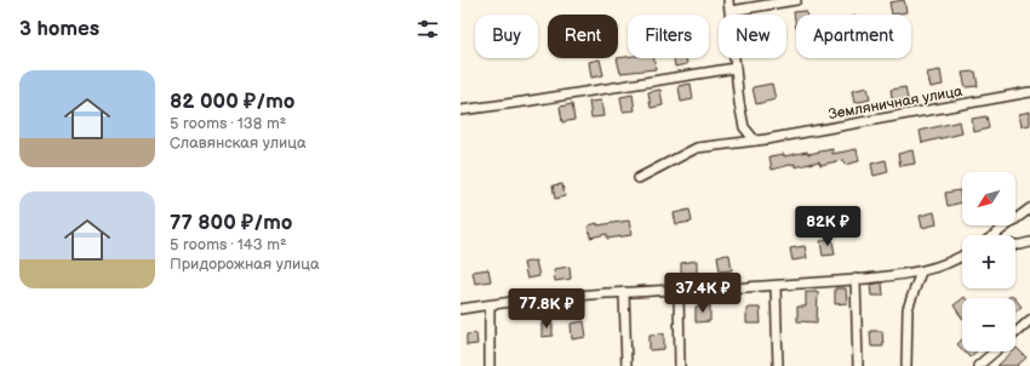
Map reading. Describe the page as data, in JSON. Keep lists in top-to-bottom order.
{
  "streets": {
    "street": ["Земляничная улица"]
  },
  "north": "bottom left",
  "page": {
    "heading": "3 homes",
    "chip": [
      "Buy",
      "Rent",
      "Filters",
      "New",
      "Apartment"
    ],
    "list": [
      {
        "name": "82 000 ₽/mo",
        "note": "5 rooms · 138 m² · Славянская улица"
      },
      {
        "name": "77 800 ₽/mo",
        "note": "5 rooms · 143 m² · Придорожная улица"
      }
    ],
    "map_buttons": ["+", "−"],
    "price": ["82K ₽", "37.4K ₽", "77.8K ₽"]
  }
}
